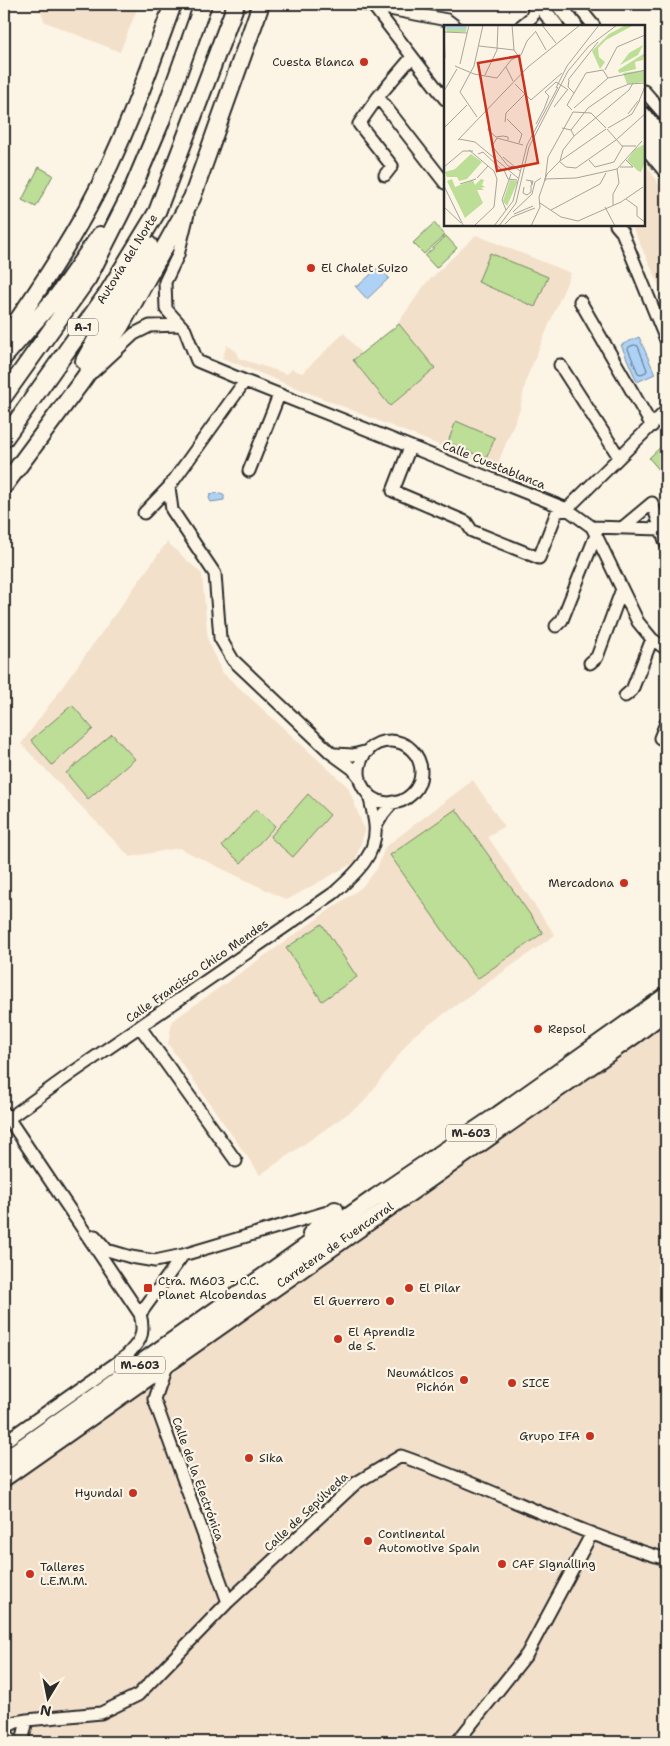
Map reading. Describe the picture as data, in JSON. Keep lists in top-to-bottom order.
{
  "streets": {
    "highway": [
      "Autovía del Norte",
      "A-1",
      "M-603",
      "Carretera de Fuencarral"
    ],
    "street": [
      "Calle Cuestablanca",
      "Calle Francisco Chico Mendes",
      "Calle de la Electrónica",
      "Calle de Sepúlveda"
    ]
  },
  "crossings": [
    ["Carretera de Fuencarral", "Calle de la Electrónica"],
    ["Calle de la Electrónica", "Calle de Sepúlveda"]
  ],
  "places": {
    "other": [
      "Cuesta Blanca",
      "El Chalet Suizo",
      "Mercadona",
      "Repsol",
      "El Pilar",
      "El Guerrero",
      "El Aprendiz de S.",
      "Neumáticos Pichón",
      "SICE",
      "Grupo IFA",
      "Sika",
      "Hyundai",
      "Continental Automotive Spain",
      "CAF Signalling",
      "Talleres L.E.M.M."
    ],
    "transit": ["Ctra. M603 - C.C. Planet Alcobendas"]
  },
  "north": "bottom"
}
